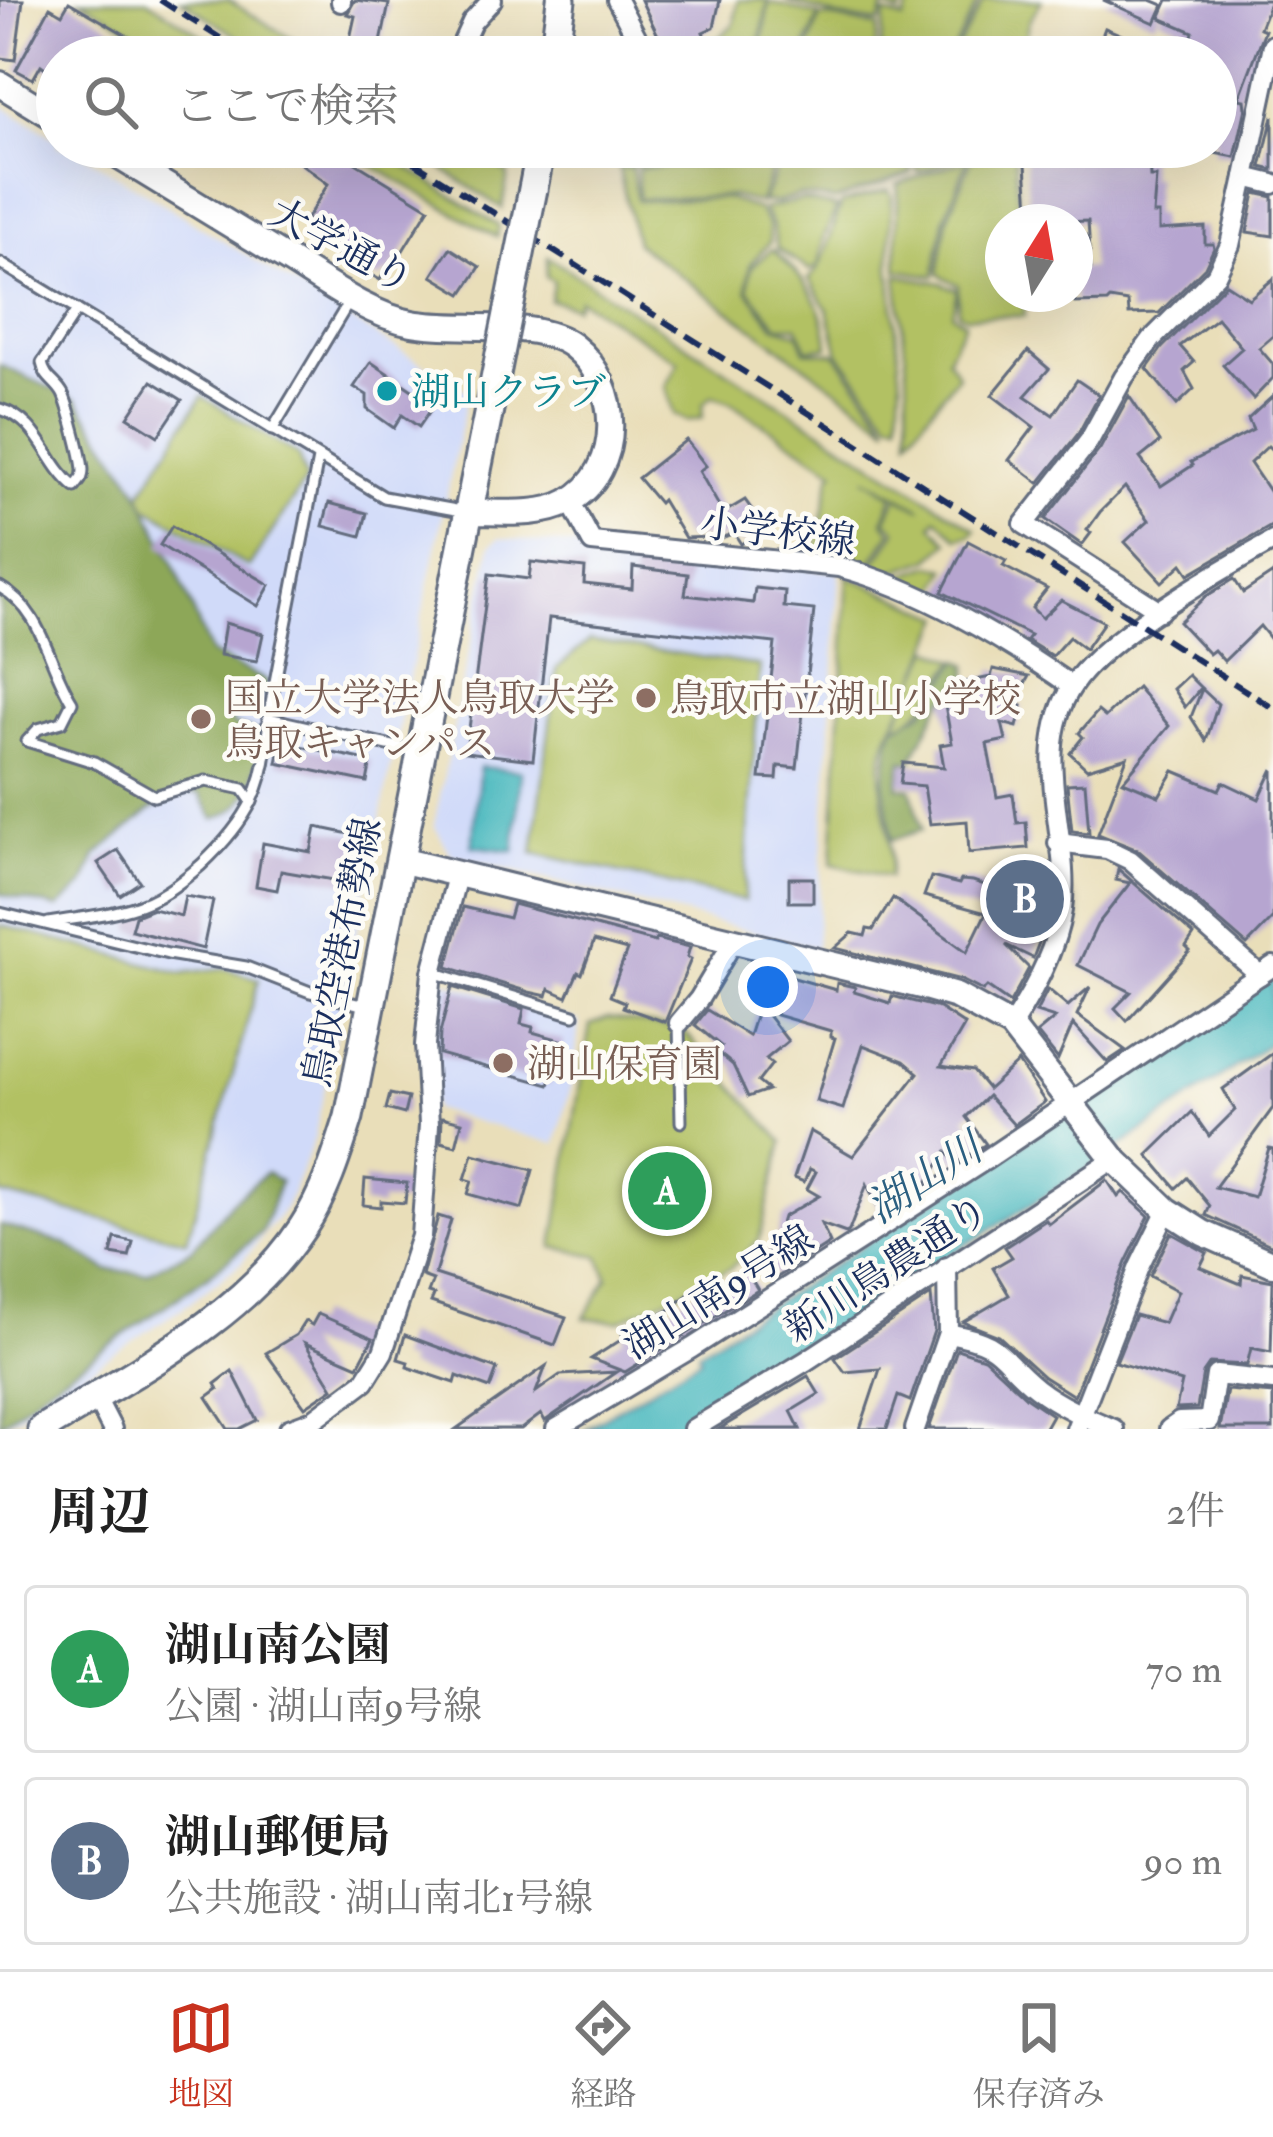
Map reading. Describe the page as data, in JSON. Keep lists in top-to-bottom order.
{
  "streets": {
    "main road": ["鳥取空港布勢線"],
    "street": [
      "大学通り",
      "小学校線",
      "新川鳥農通り",
      "湖山南9号線"
    ]
  },
  "crossings": [
    ["大学通り", "小学校線"]
  ],
  "water": ["湖山川"],
  "places": [
    "湖山クラブ",
    "鳥取市立湖山小学校",
    "国立大学法人鳥取大学 鳥取キャンパス",
    "湖山保育園"
  ],
  "north": "top",
  "page": {
    "search": "ここで検索",
    "pins": ["B", "A"],
    "heading": ["周辺", "2件"],
    "list": [
      {
        "mark": "A",
        "name": "湖山南公園",
        "note": "公園 · 湖山南9号線",
        "value": "70 m"
      },
      {
        "mark": "B",
        "name": "湖山郵便局",
        "note": "公共施設 · 湖山南北1号線",
        "value": "90 m"
      }
    ],
    "nav": ["地図", "経路", "保存済み"]
  }
}
